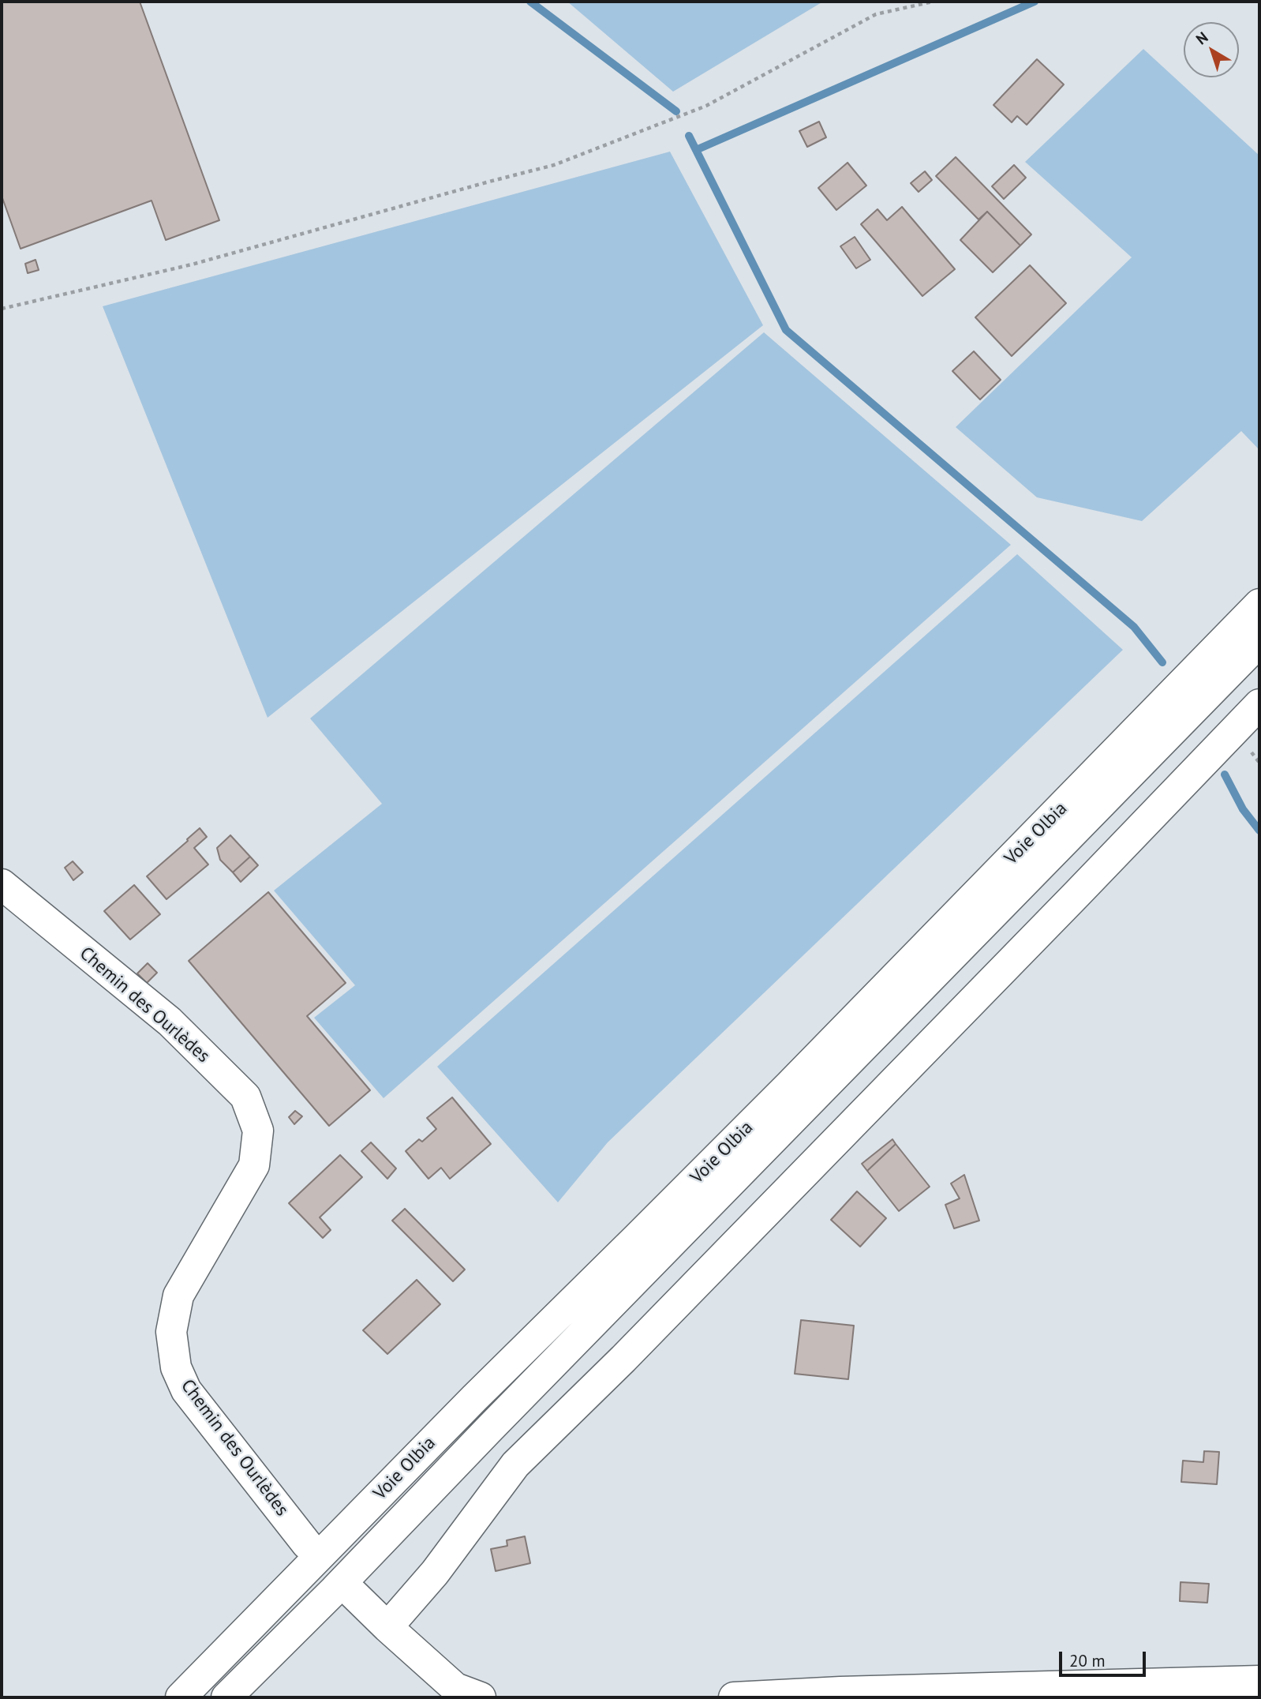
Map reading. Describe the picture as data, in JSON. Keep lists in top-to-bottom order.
{
  "streets": {
    "main road": ["Voie Olbia", "Chemin des Ourlèdes"]
  },
  "scale_bar": "20 m",
  "north": "top left"
}
